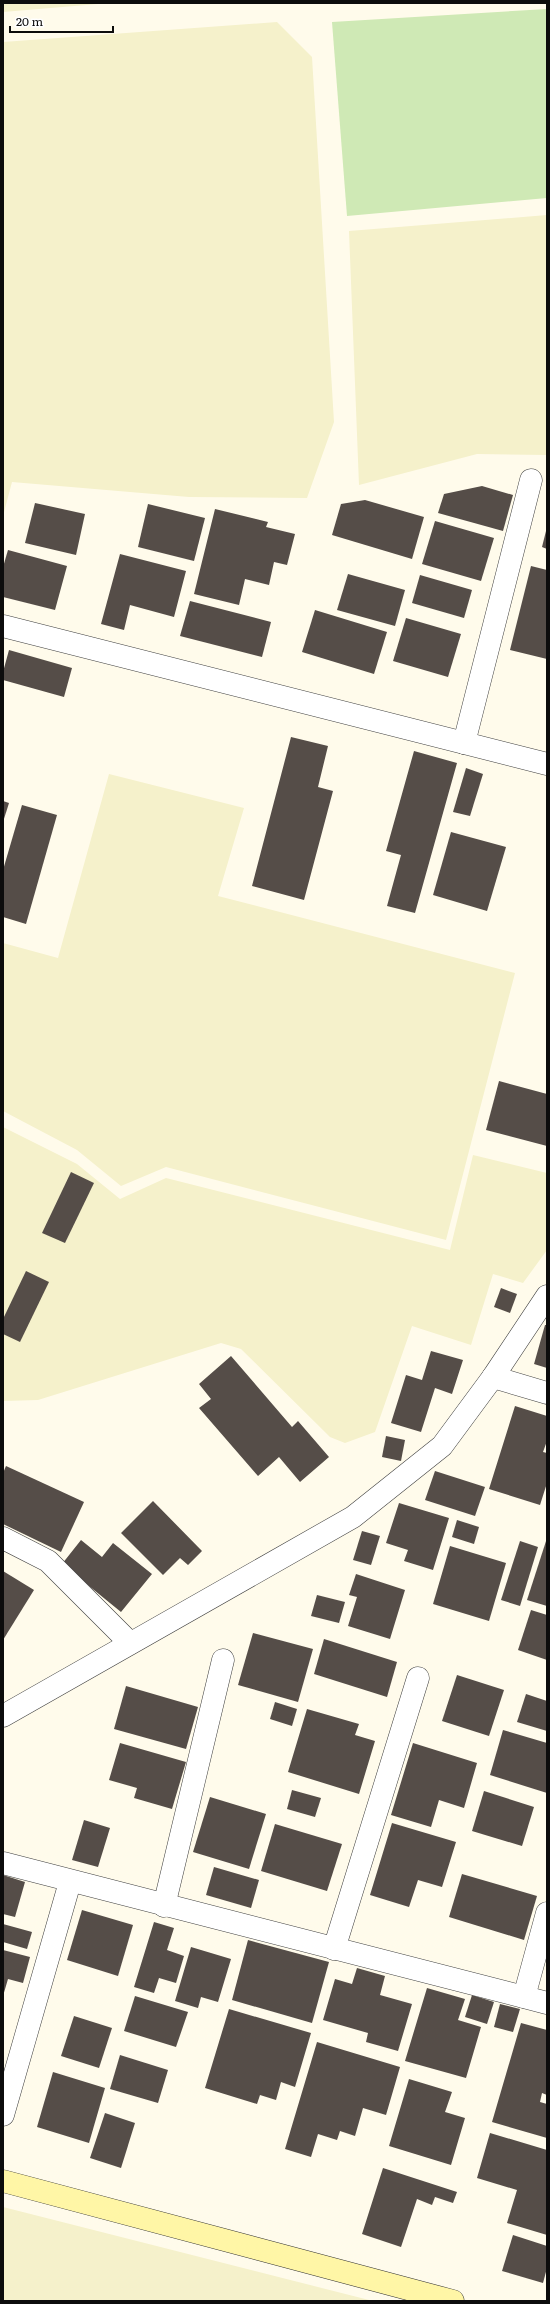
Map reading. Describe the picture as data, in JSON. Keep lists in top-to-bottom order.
{
  "scale_bar": "20 m"
}
